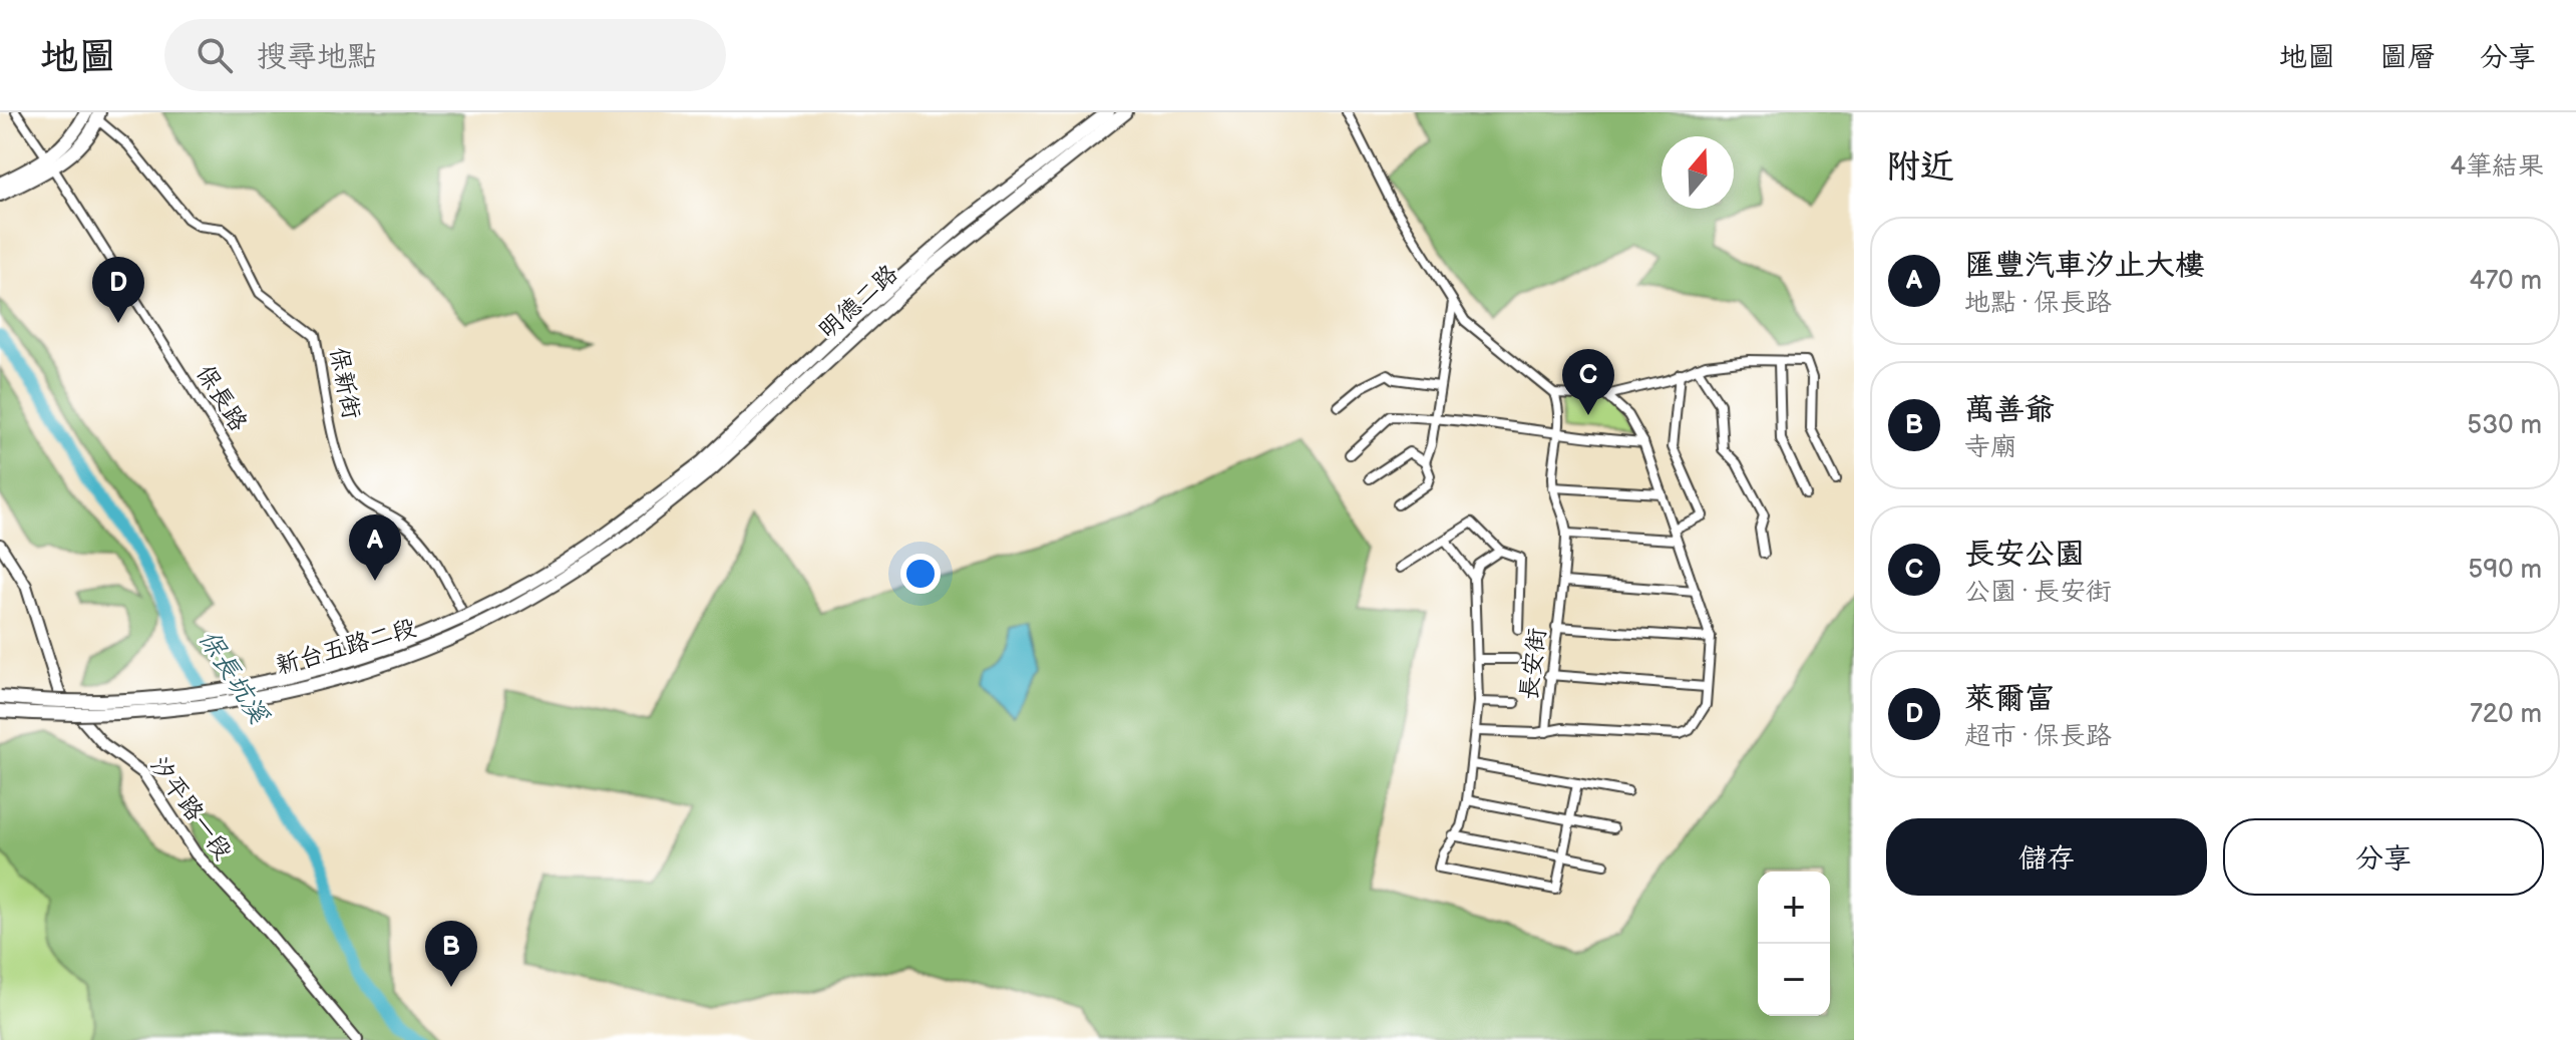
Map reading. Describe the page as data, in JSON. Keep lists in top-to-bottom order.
{
  "streets": {
    "main road": ["明德二路", "新台五路二段"],
    "street": [
      "保新街",
      "保長路",
      "長安街",
      "汐平路一段"
    ]
  },
  "crossings": [
    ["明德二路", "新台五路二段"]
  ],
  "water": ["保長坑溪"],
  "north": "top",
  "page": {
    "header": "地圖",
    "search": "搜尋地點",
    "nav": ["地圖", "圖層", "分享"],
    "heading": ["附近", "4筆結果"],
    "list": [
      {
        "mark": "A",
        "name": "匯豐汽車汐止大樓",
        "note": "地點 · 保長路",
        "value": "470 m"
      },
      {
        "mark": "B",
        "name": "萬善爺",
        "note": "寺廟",
        "value": "530 m"
      },
      {
        "mark": "C",
        "name": "長安公園",
        "note": "公園 · 長安街",
        "value": "590 m"
      },
      {
        "mark": "D",
        "name": "萊爾富",
        "note": "超市 · 保長路",
        "value": "720 m"
      }
    ],
    "pins": [
      "D",
      "C",
      "A",
      "B"
    ],
    "buttons": ["儲存", "分享"],
    "map_buttons": ["+", "−"]
  }
}
